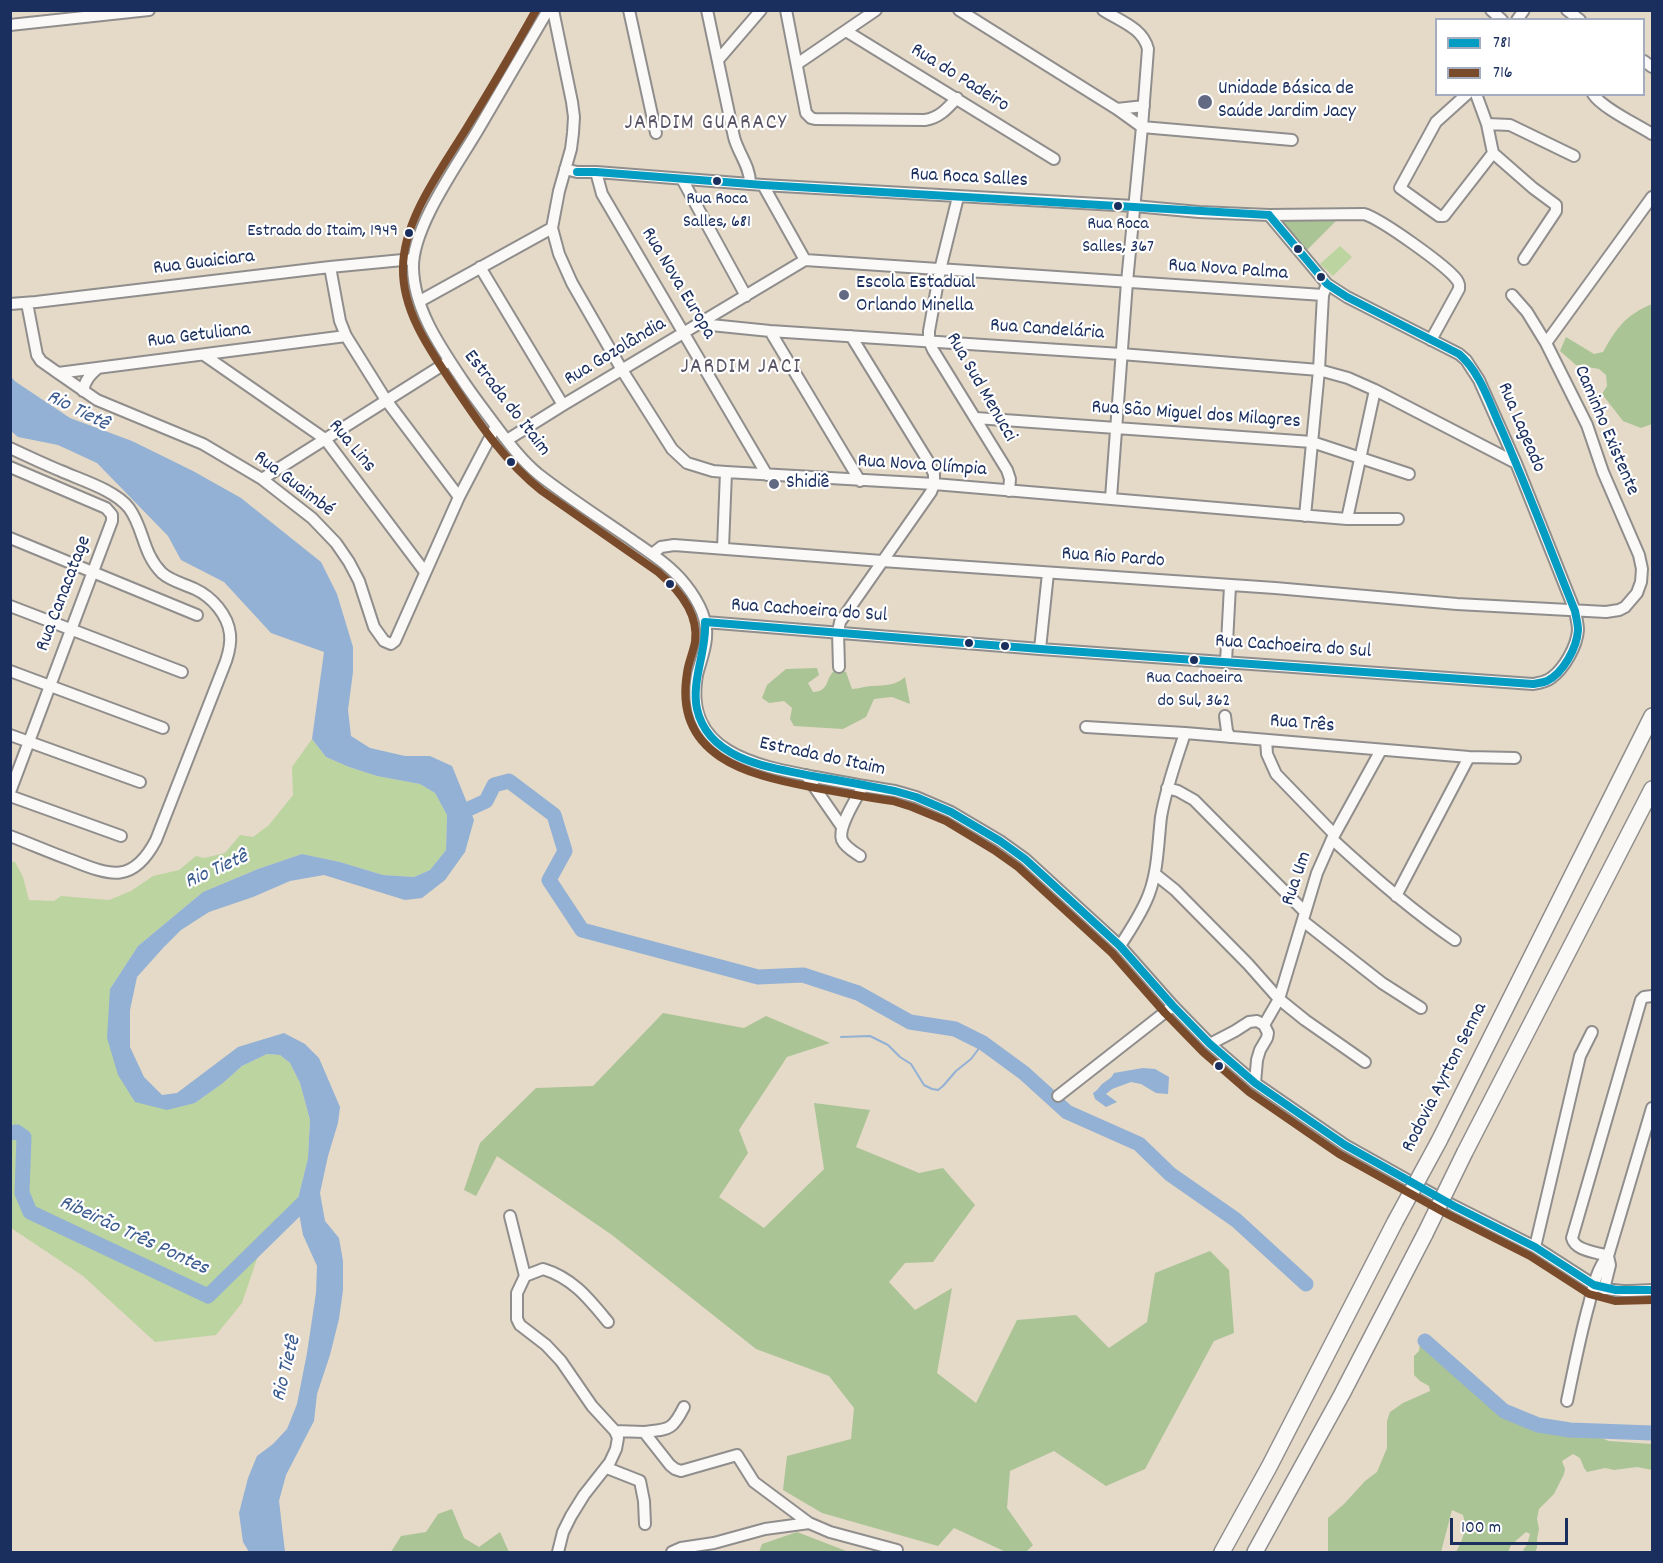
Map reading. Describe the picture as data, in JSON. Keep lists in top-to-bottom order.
{
  "streets": {
    "highway": ["Rodovia Ayrton Senna"],
    "street": [
      "Rua do Padeiro",
      "Rua Roca Salles",
      "Rua Guaiciara",
      "Rua Nova Palma",
      "Rua Nova Europa",
      "Rua Candelária",
      "Rua Getuliana",
      "Rua Gozolândia",
      "Rua Sud Menucci",
      "Estrada do Itaim",
      "Rua São Miguel dos Milagres",
      "Rua Lageado",
      "Caminho Existente",
      "Rua Lins",
      "Rua Nova Olímpia",
      "Rua Guaimbé",
      "Rua Rio Pardo",
      "Rua Canacatage",
      "Rua Cachoeira do Sul",
      "Rua Três",
      "Rua Um"
    ]
  },
  "crossings": [
    ["Rua Roca Salles", "Rua Nova Europa"],
    ["Rua Roca Salles", "Rua Sud Menucci"],
    ["Rua Roca Salles", "Rua Lageado"],
    ["Rua Roca Salles", "Rua Nova Olímpia"],
    ["Rua Guaiciara", "Estrada do Itaim"],
    ["Rua Guaiciara", "Rua Guaimbé"],
    ["Rua Nova Palma", "Rua Gozolândia"],
    ["Rua Nova Palma", "Rua Sud Menucci"],
    ["Rua Nova Palma", "Rua Lageado"],
    ["Rua Nova Europa", "Rua Gozolândia"],
    ["Rua Nova Europa", "Rua Nova Olímpia"],
    ["Rua Candelária", "Rua Gozolândia"],
    ["Rua Candelária", "Rua Sud Menucci"],
    ["Rua Candelária", "Rua Lageado"],
    ["Rua Getuliana", "Rua Lins"],
    ["Rua Getuliana", "Rua Guaimbé"],
    ["Rua Gozolândia", "Estrada do Itaim"],
    ["Rua Gozolândia", "Rua Nova Olímpia"],
    ["Rua Sud Menucci", "Rua São Miguel dos Milagres"],
    ["Rua Sud Menucci", "Rua Nova Olímpia"],
    ["Estrada do Itaim", "Rua Guaimbé"],
    ["Estrada do Itaim", "Rua Rio Pardo"],
    ["Estrada do Itaim", "Rua Cachoeira do Sul"],
    ["Estrada do Itaim", "Rua Um"],
    ["Rua Lageado", "Caminho Existente"],
    ["Rua Lageado", "Rua Rio Pardo"],
    ["Rua Lageado", "Rua Cachoeira do Sul"],
    ["Caminho Existente", "Rua Rio Pardo"],
    ["Caminho Existente", "Rua Cachoeira do Sul"],
    ["Rua Lins", "Rua Guaimbé"],
    ["Rua Rio Pardo", "Rua Cachoeira do Sul"],
    ["Rua Três", "Rua Um"]
  ],
  "districts": ["JARDIM GUARACY", "JARDIM JACI"],
  "water": ["Rio Tietê", "Ribeirão Três Pontes"],
  "places": [
    "Unidade Básica de Saúde Jardim Jacy",
    "Rua Roca Salles, 681",
    "Rua Roca Salles, 367",
    "Estrada do Itaim, 1949",
    "Escola Estadual Orlando Minella",
    "Shidiê",
    "Rua Cachoeira do Sul, 362"
  ],
  "lines": ["transit line 716", "transit line 781"],
  "legend": ["781", "716"],
  "scale_bar": "100 m"
}
